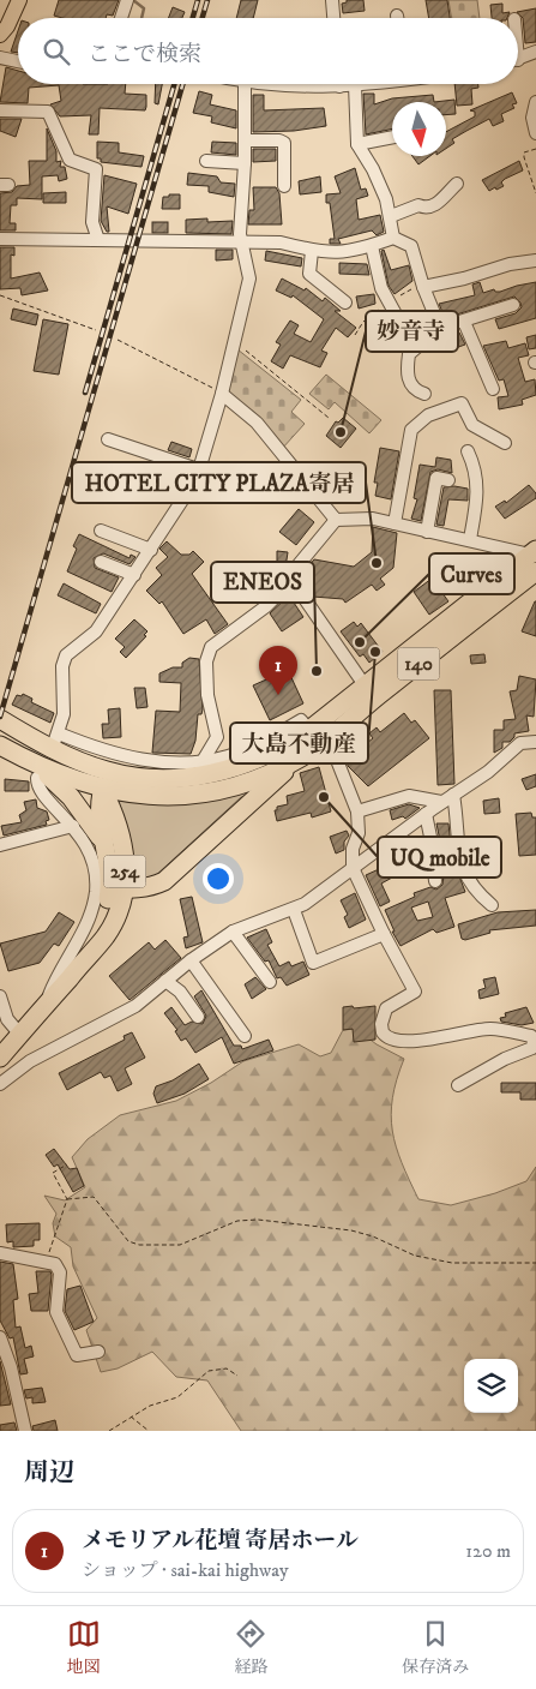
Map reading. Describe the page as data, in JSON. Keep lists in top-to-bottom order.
{
  "streets": {
    "highway": ["140", "254"]
  },
  "crossings": [
    ["140", "254"]
  ],
  "places": [
    "妙音寺",
    "HOTEL CITY PLAZA寄居",
    "Curves",
    "大島不動産",
    "ENEOS",
    "UQ mobile"
  ],
  "north": "bottom",
  "page": {
    "search": "ここで検索",
    "pins": "1",
    "heading": "周辺",
    "list": [
      {
        "mark": "1",
        "name": "メモリアル花壇 寄居ホール",
        "note": "ショップ · sai-kai highway",
        "value": "120 m"
      }
    ],
    "nav": ["地図", "経路", "保存済み"]
  }
}
